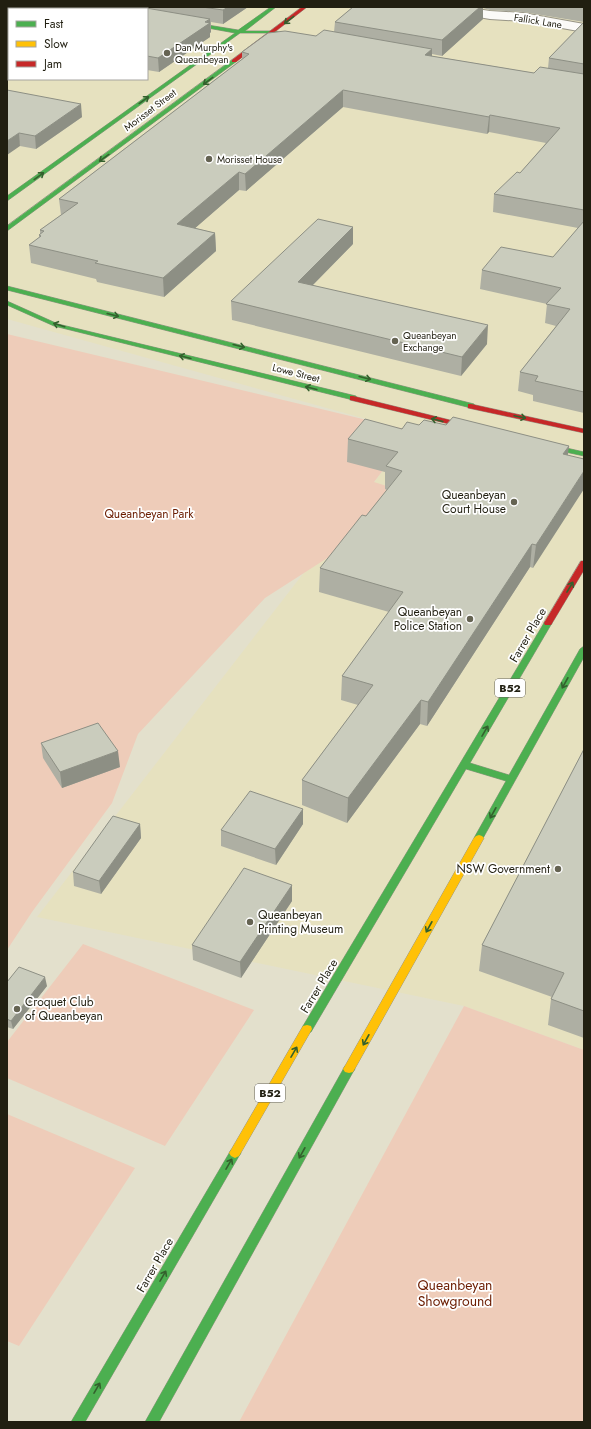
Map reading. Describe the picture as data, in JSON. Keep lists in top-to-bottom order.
{
  "streets": {
    "main road": [
      "Morisset Street",
      "Lowe Street",
      "Farrer Place",
      "B52"
    ],
    "street": ["Fallick Lane"]
  },
  "parks": ["Queanbeyan Park", "Queanbeyan Showground"],
  "places": [
    "Dan Murphy's Queanbeyan",
    "Morisset House",
    "Queanbeyan Exchange",
    "Queanbeyan Court House",
    "Queanbeyan Police Station",
    "NSW Government",
    "Queanbeyan Printing Museum",
    "Croquet Club of Queanbeyan"
  ],
  "legend": ["Fast", "Slow", "Jam"]
}
